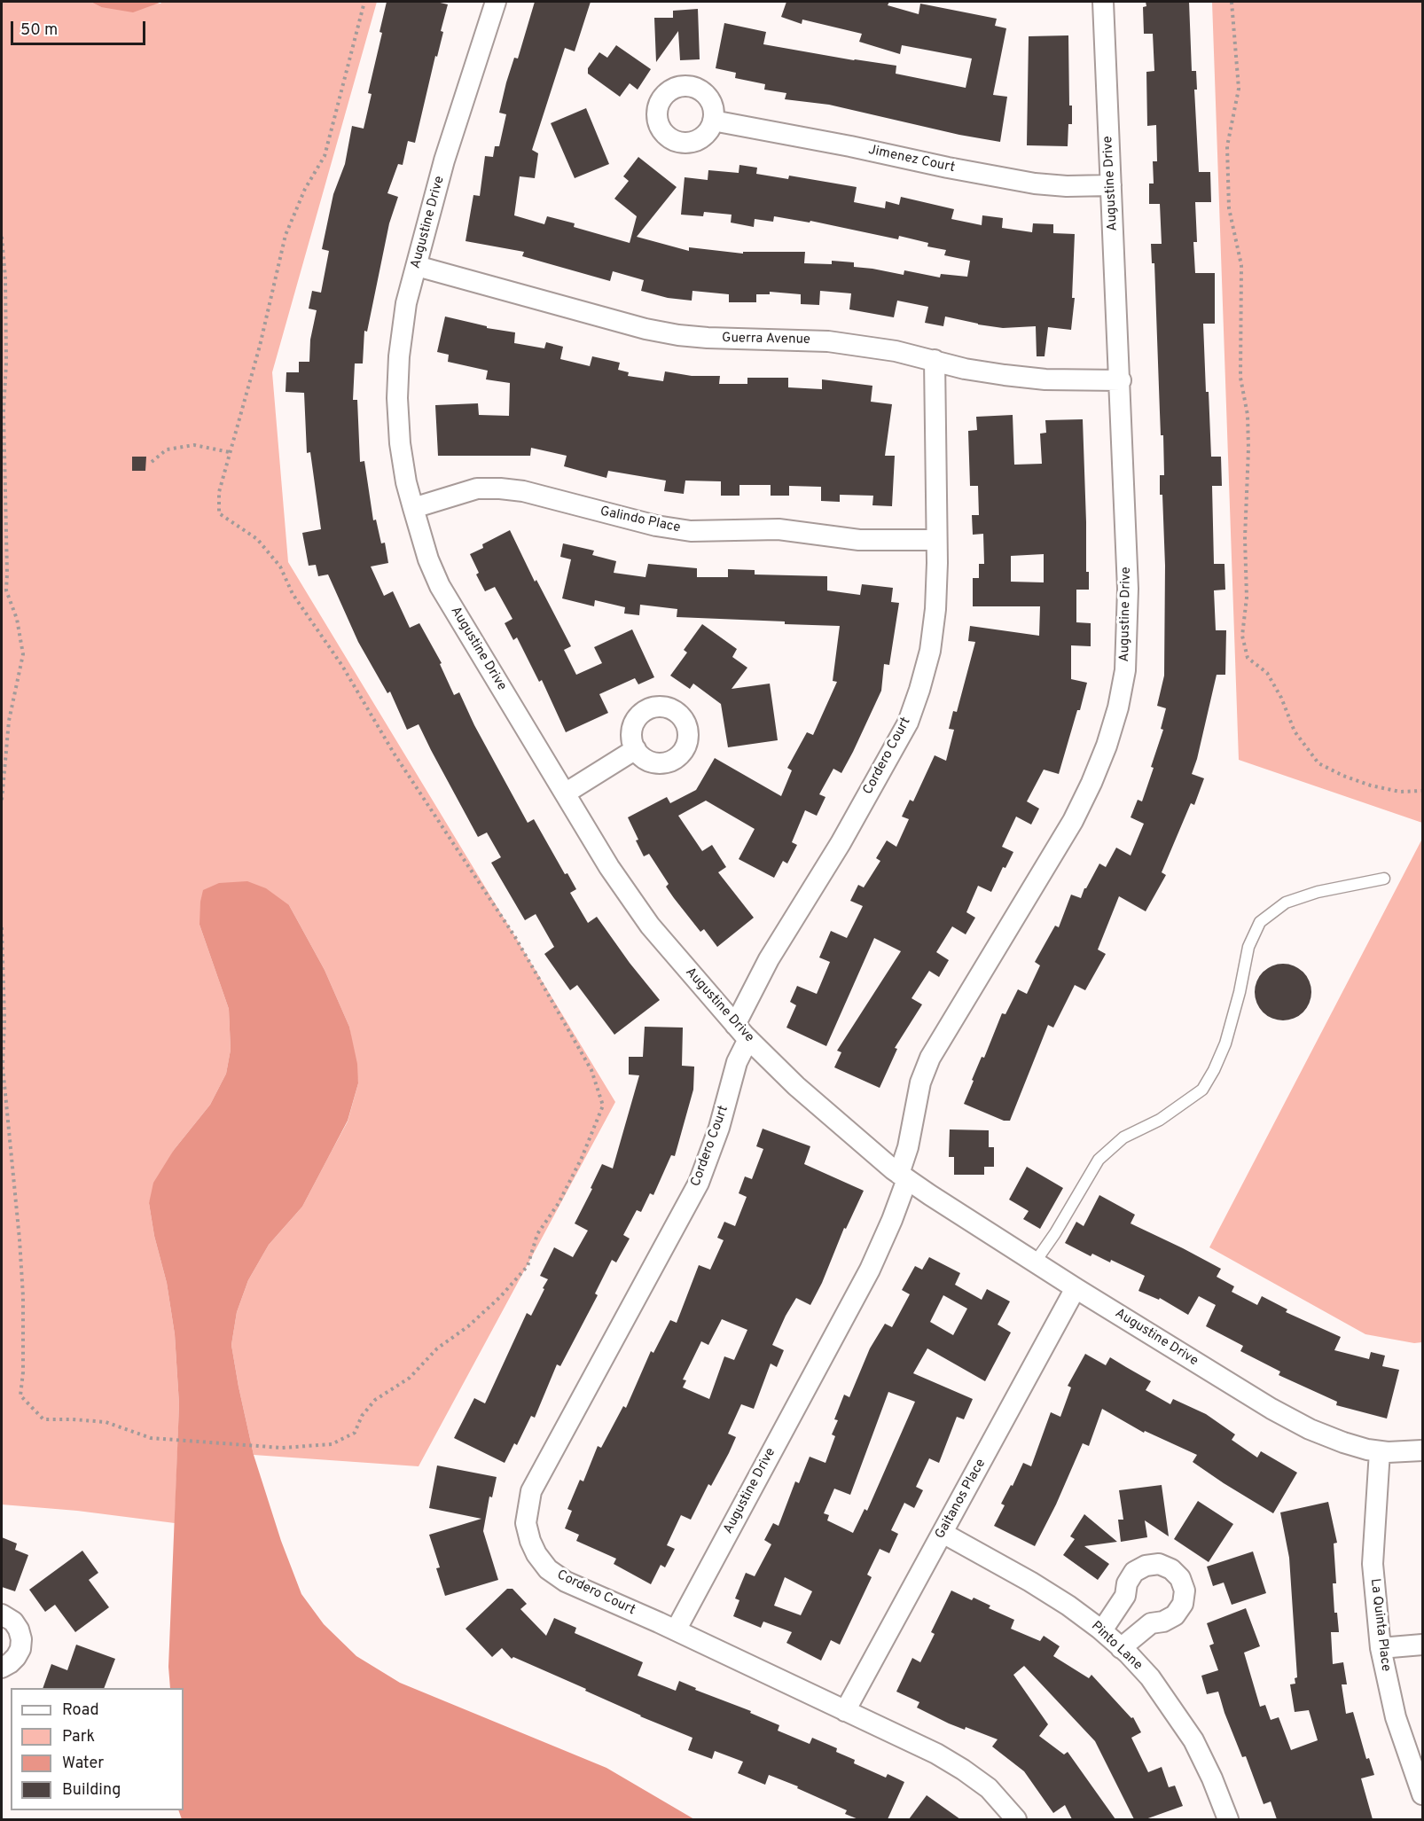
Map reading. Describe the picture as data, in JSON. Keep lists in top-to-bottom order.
{
  "streets": {
    "street": [
      "Jimenez Court",
      "Augustine Drive",
      "Guerra Avenue",
      "Galindo Place",
      "Cordero Court",
      "Gaitanos Place",
      "La Quinta Place",
      "Pinto Lane"
    ]
  },
  "crossings": [
    ["Jimenez Court", "Augustine Drive"],
    ["Augustine Drive", "Guerra Avenue"],
    ["Augustine Drive", "Galindo Place"],
    ["Augustine Drive", "Cordero Court"],
    ["Augustine Drive", "Gaitanos Place"],
    ["Augustine Drive", "La Quinta Place"],
    ["Guerra Avenue", "Cordero Court"],
    ["Galindo Place", "Cordero Court"],
    ["Cordero Court", "Gaitanos Place"],
    ["Gaitanos Place", "Pinto Lane"]
  ],
  "legend": [
    "Road",
    "Park",
    "Water",
    "Building"
  ],
  "scale_bar": "50 m"
}
